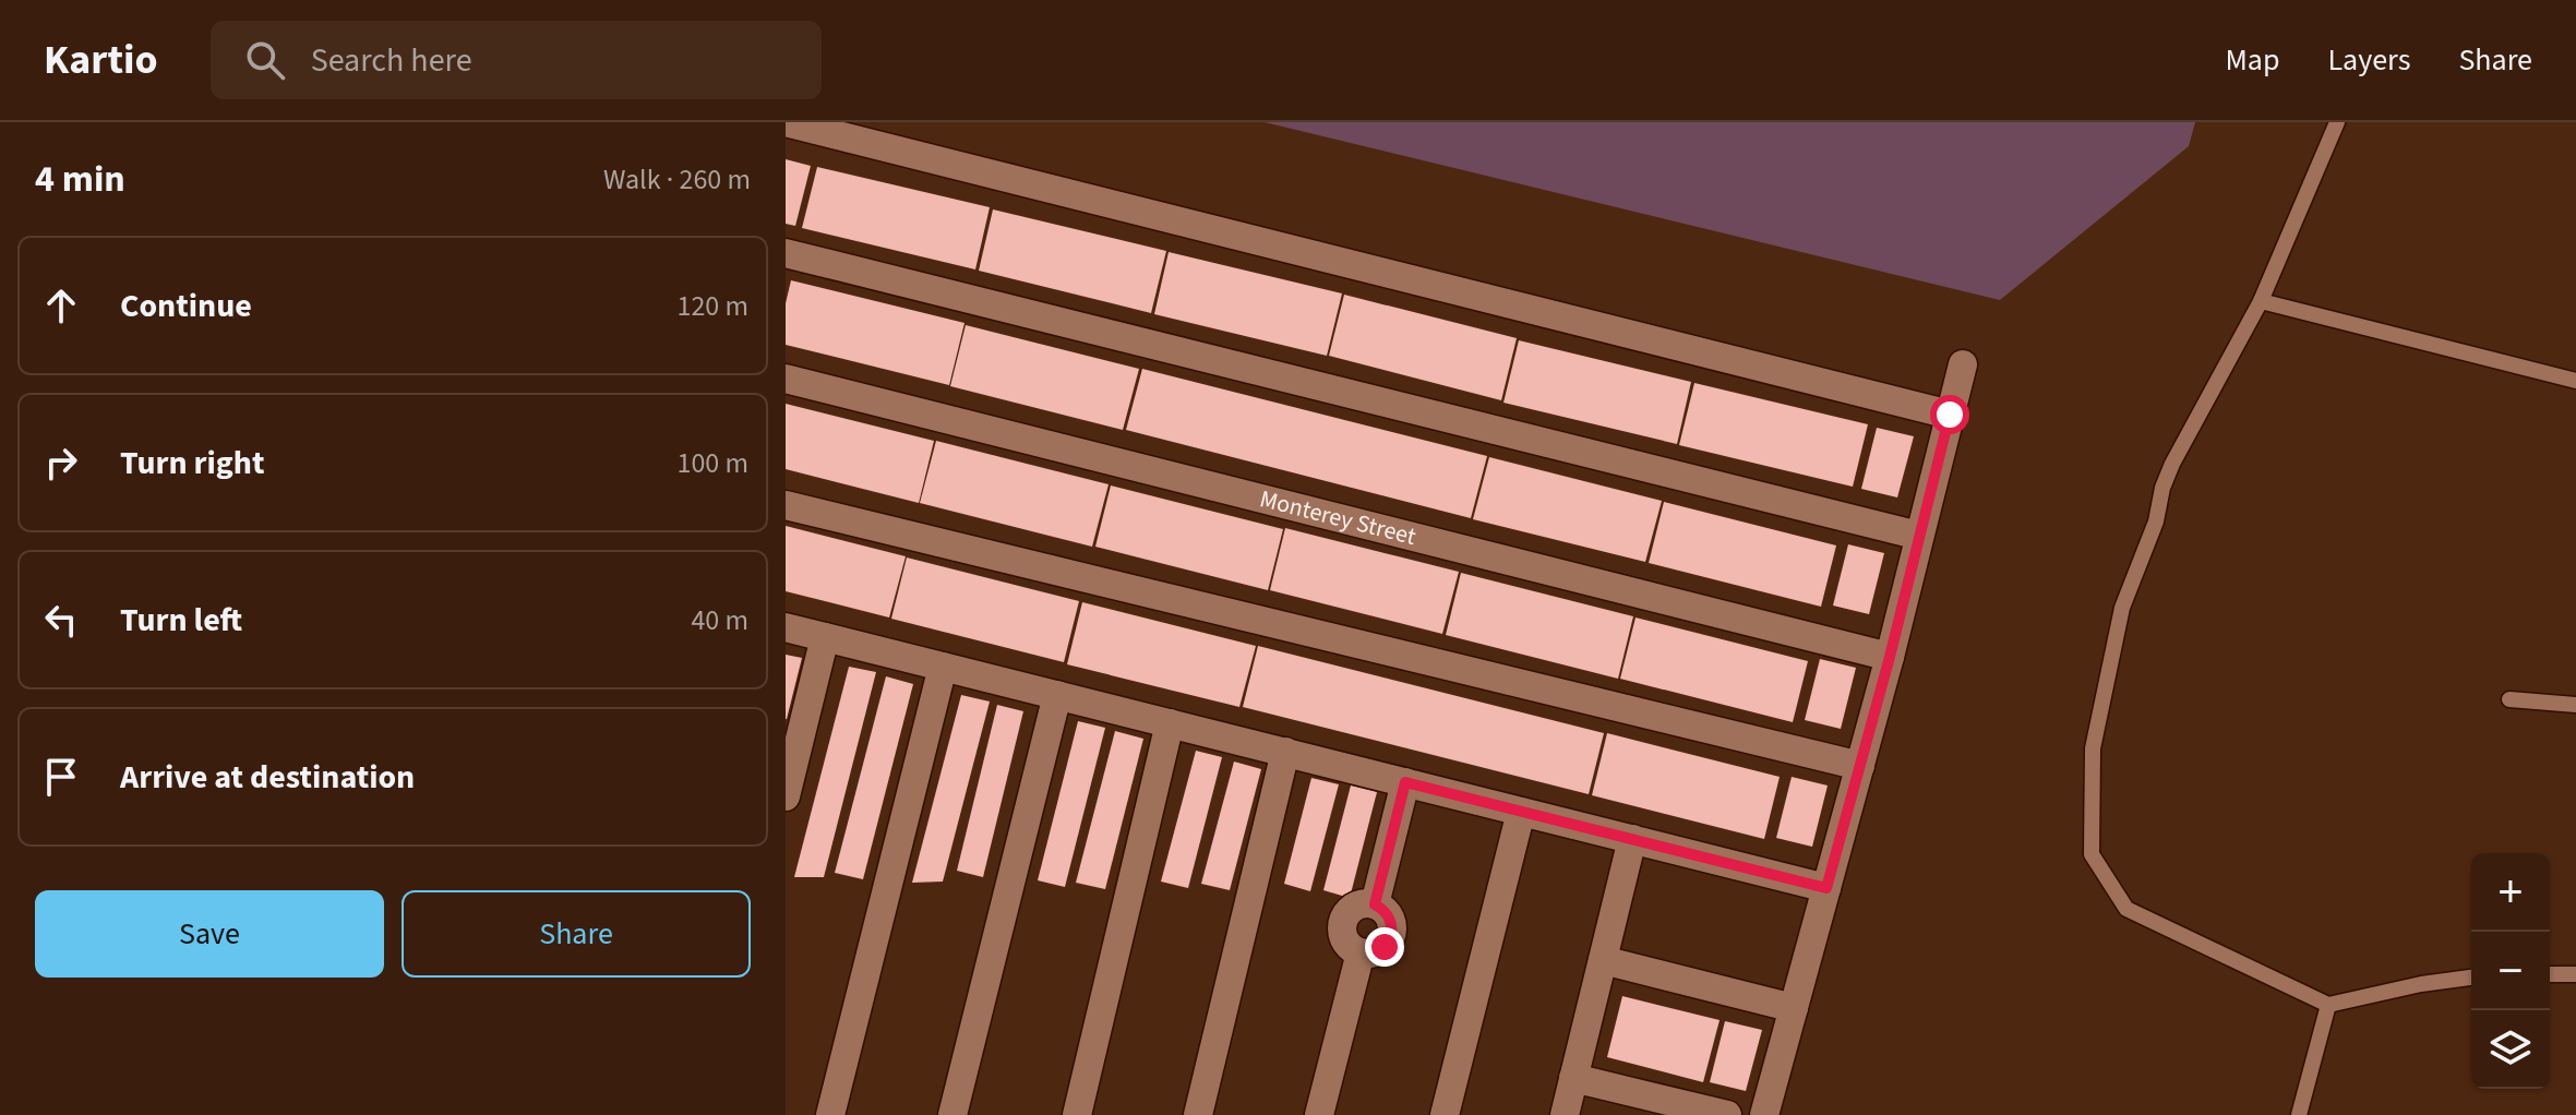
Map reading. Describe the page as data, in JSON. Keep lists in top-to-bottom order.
{
  "streets": {
    "street": ["Monterey Street"]
  },
  "page": {
    "header": "Kartio",
    "search": "Search here",
    "nav": ["Map", "Layers", "Share"],
    "heading": ["4 min", "Walk · 260 m"],
    "list": [
      ["Continue", "120 m"],
      ["Turn right", "100 m"],
      ["Turn left", "40 m"],
      "Arrive at destination"
    ],
    "map_buttons": ["+", "−"],
    "buttons": ["Save", "Share"]
  }
}
